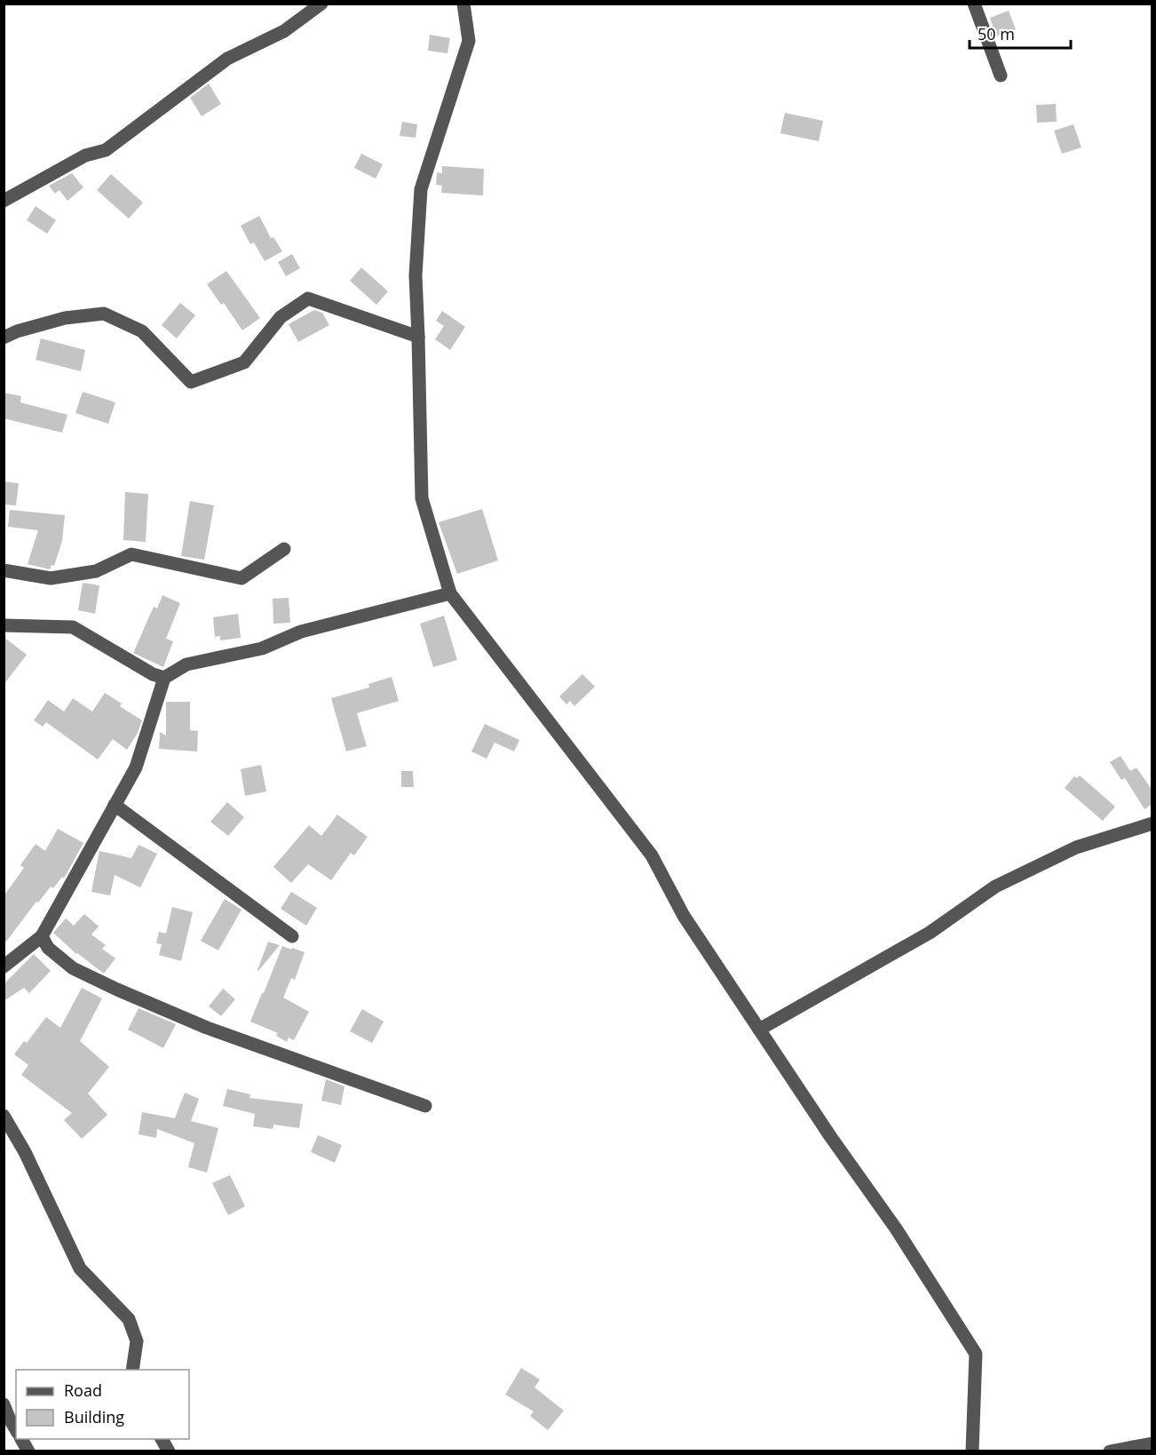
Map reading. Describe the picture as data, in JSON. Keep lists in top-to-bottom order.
{
  "legend": ["Road", "Building"],
  "scale_bar": "50 m"
}
